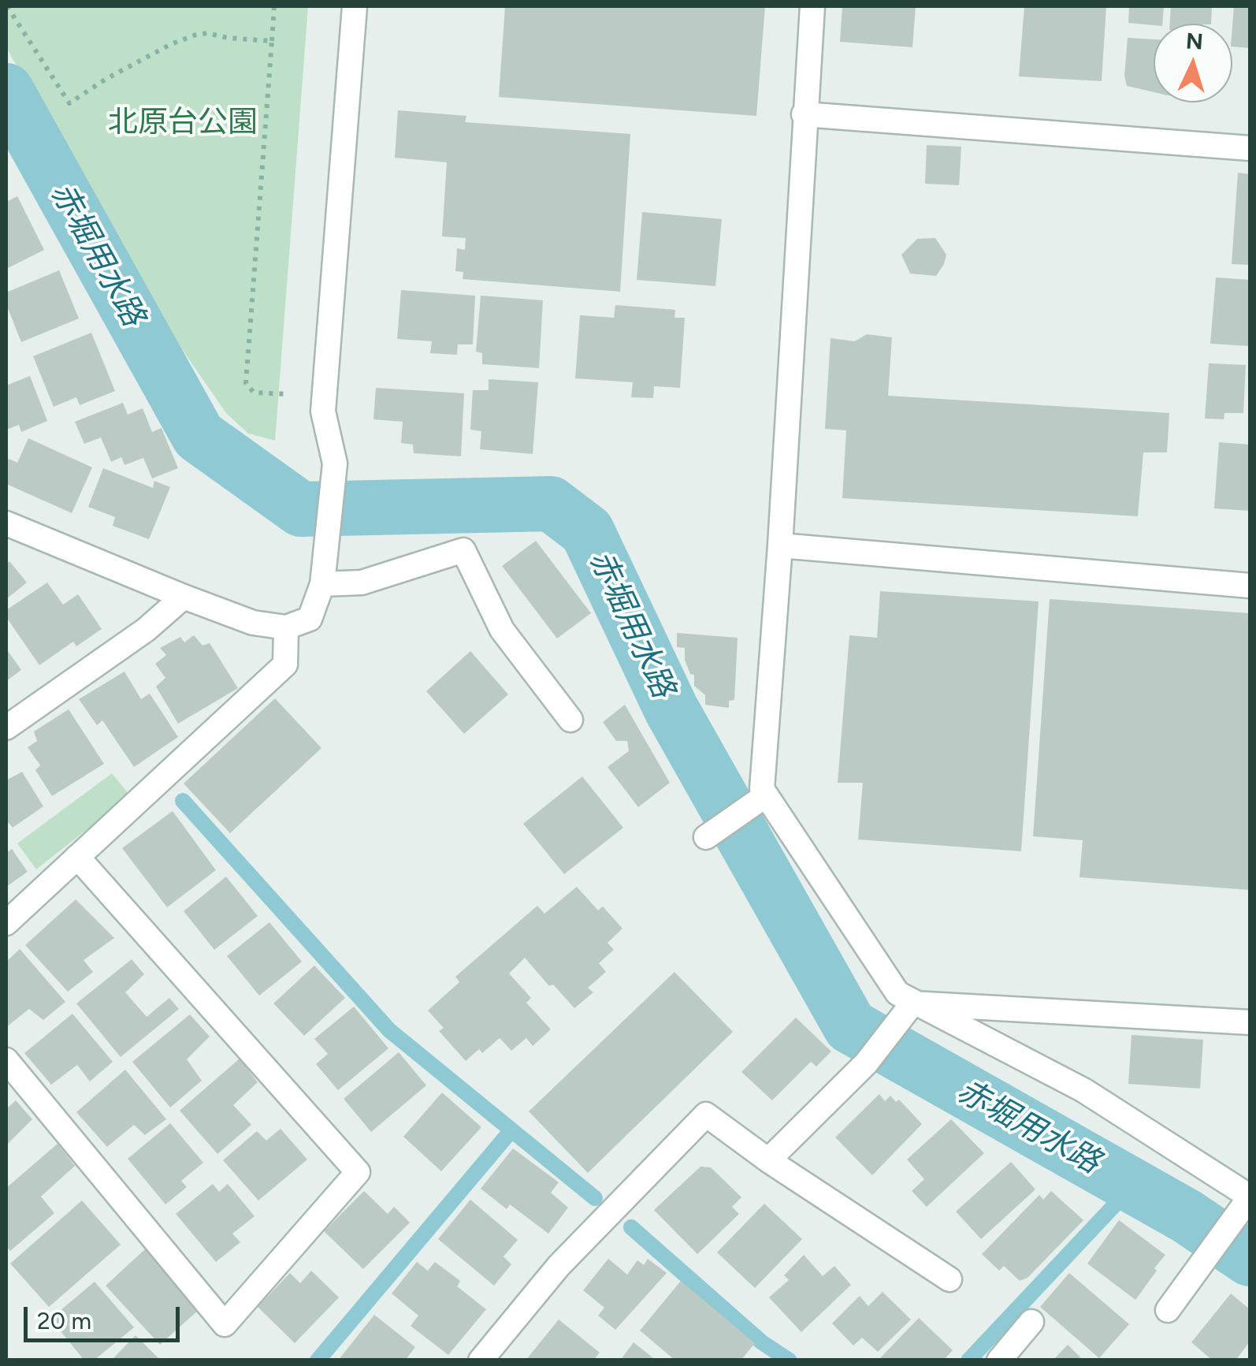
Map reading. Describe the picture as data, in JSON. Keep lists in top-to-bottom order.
{
  "water": ["赤堀用水路"],
  "parks": ["北原台公園"],
  "scale_bar": "20 m",
  "north": "top"
}
